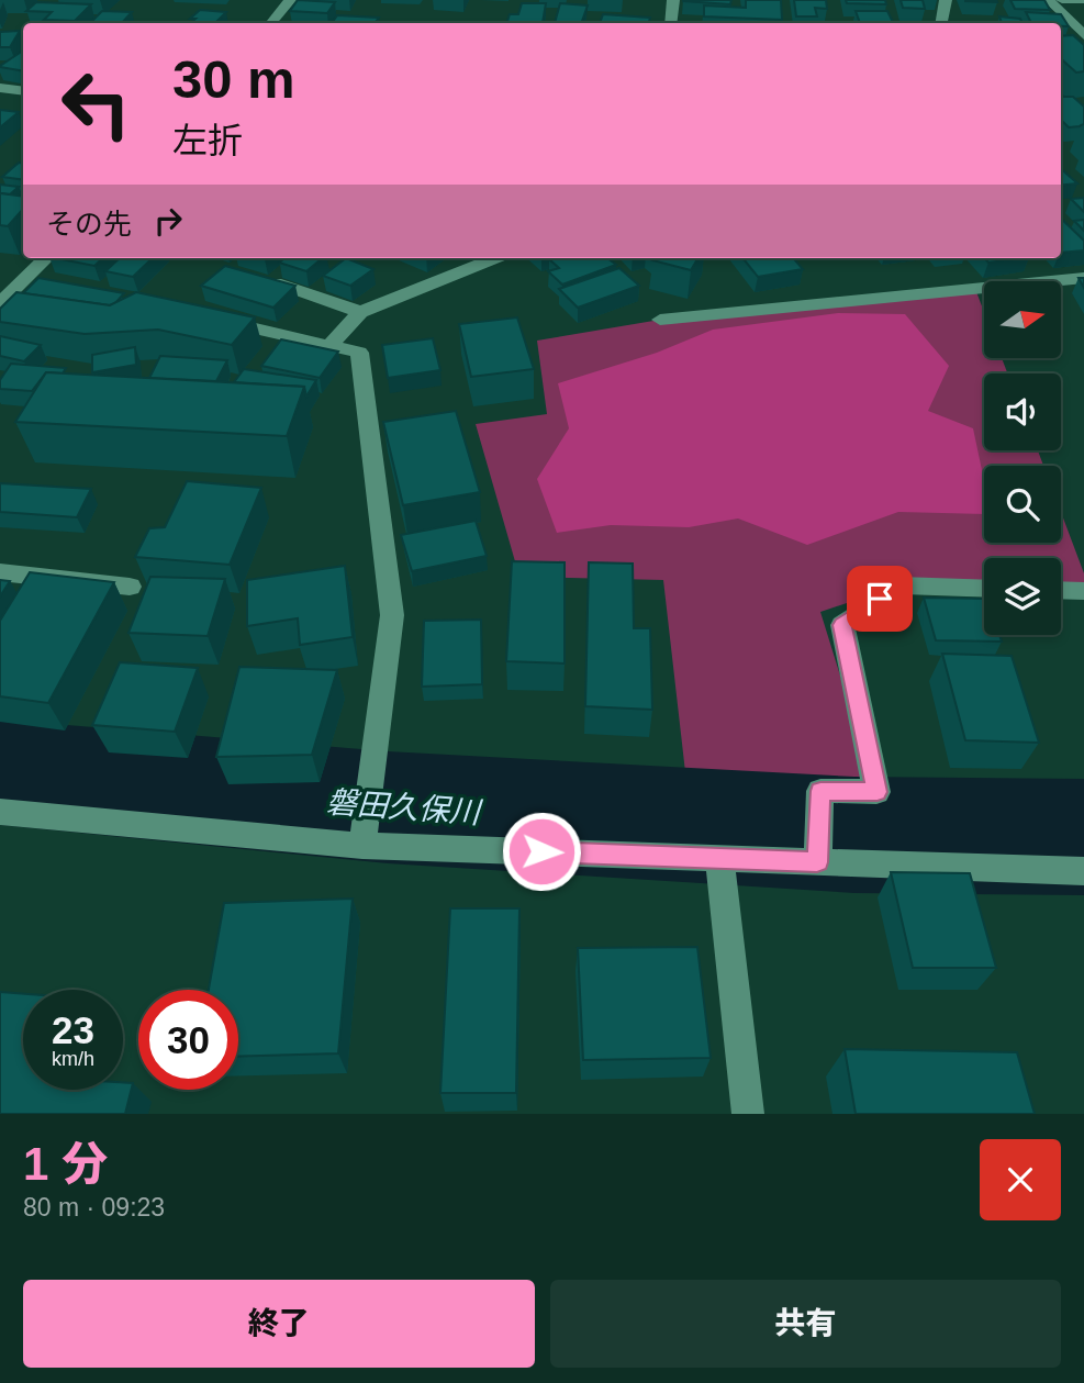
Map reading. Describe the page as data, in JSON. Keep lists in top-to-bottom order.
{
  "water": ["磐田久保川"],
  "north": "right",
  "page": {
    "turn": ["30 m", "左折"],
    "then": "その先",
    "speed": "23 km/h",
    "limit": "30",
    "heading": ["1 分", "80 m · 09:23"],
    "buttons": ["終了", "共有"]
  }
}
